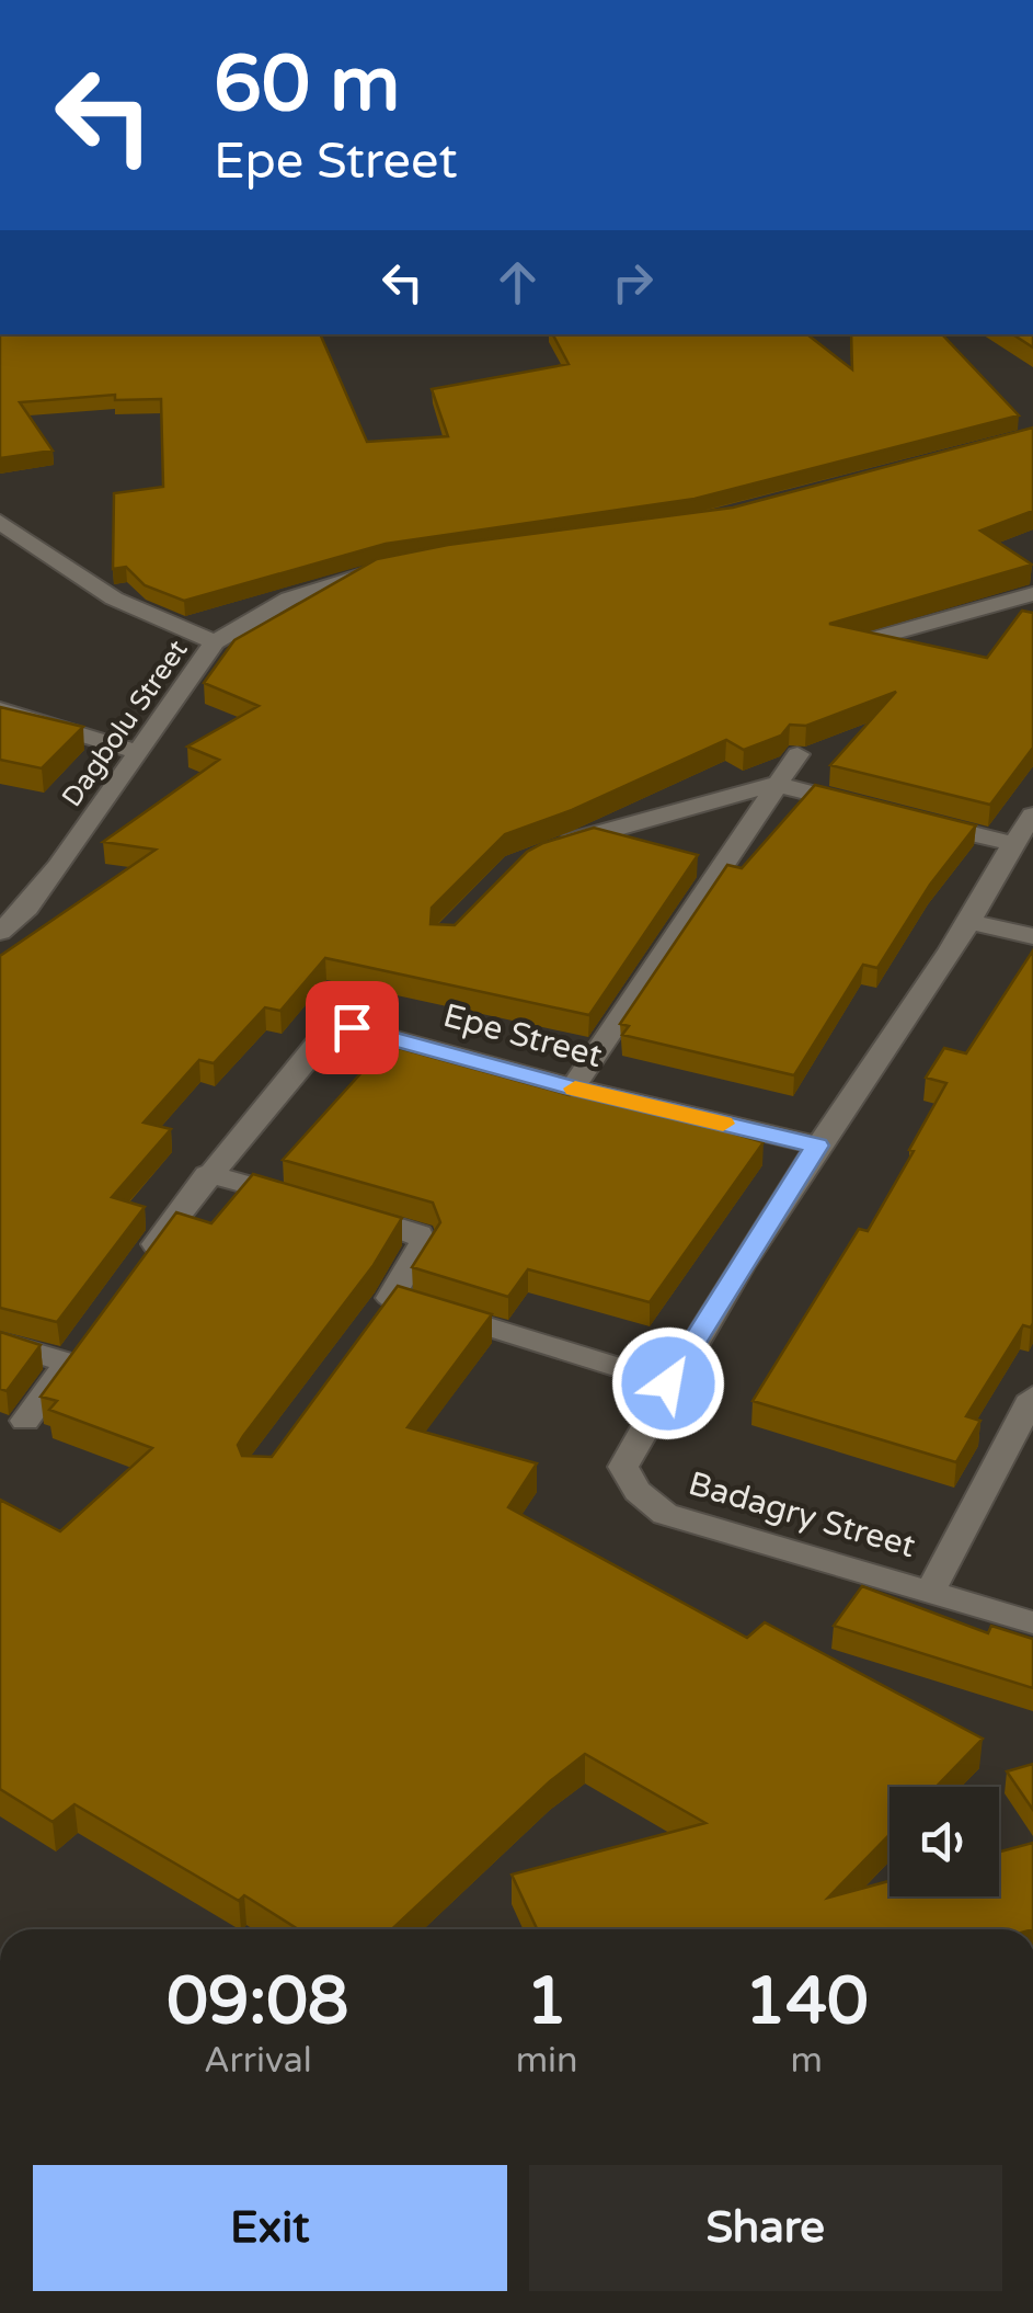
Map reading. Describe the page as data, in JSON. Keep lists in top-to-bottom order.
{
  "streets": {
    "street": ["Dagbolu Street", "Epe Street", "Badagry Street"]
  },
  "crossings": [
    ["Epe Street", "Badagry Street"]
  ],
  "page": {
    "turn": ["60 m", "Epe Street"],
    "eta": [
      "09:08",
      "Arrival",
      "1",
      "min",
      "140",
      "m"
    ],
    "buttons": ["Exit", "Share"]
  }
}
